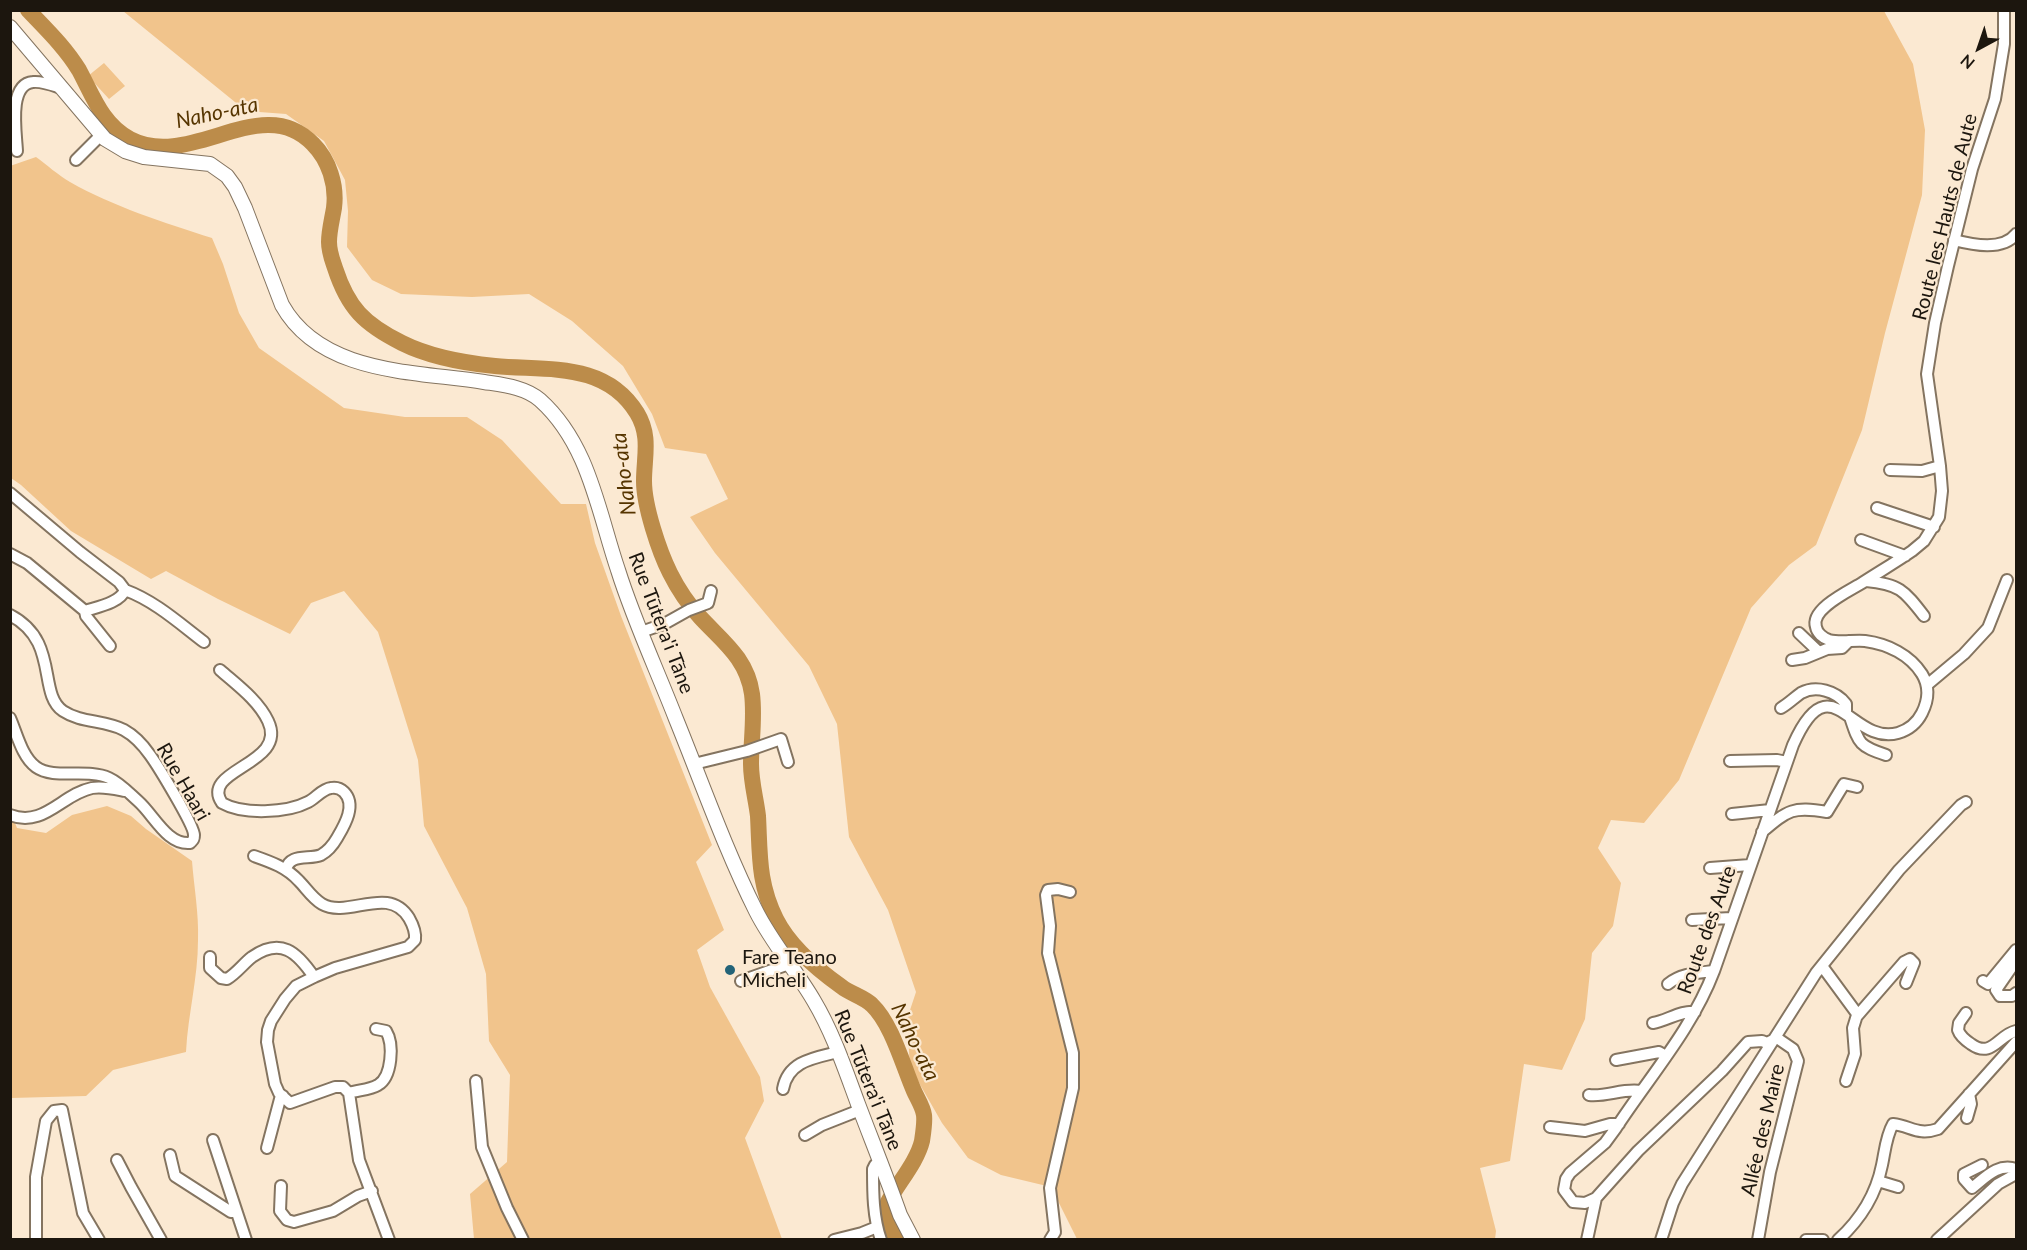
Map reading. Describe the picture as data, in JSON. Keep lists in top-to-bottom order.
{
  "streets": {
    "street": [
      "Route les Hauts de Aute",
      "Rue Tūtera'i Tāne",
      "Rue Haari",
      "Route des Aute",
      "Allée des Maire"
    ]
  },
  "water": ["Naho-ata"],
  "places": ["Fare Teano Micheli"],
  "north": "bottom left"
}
